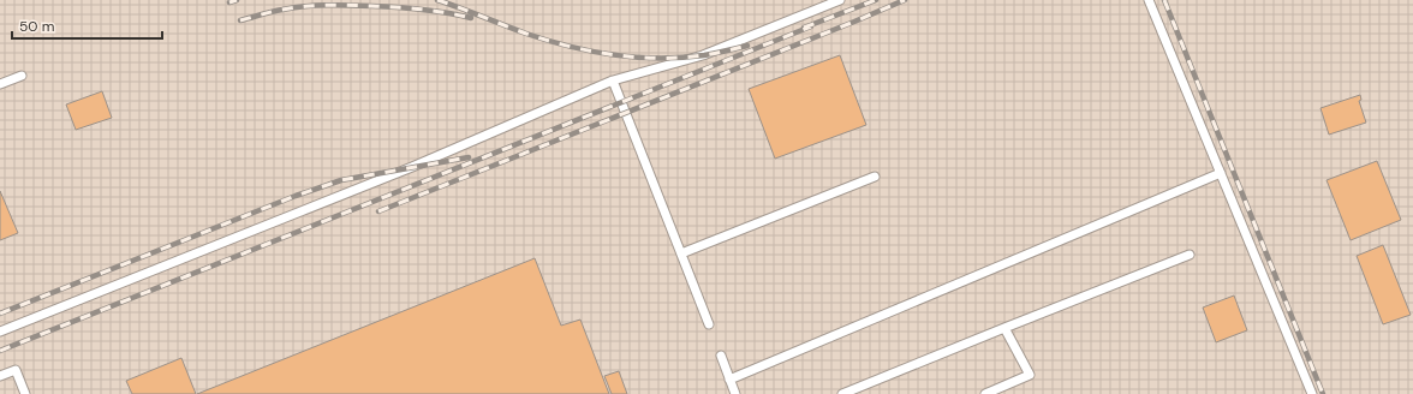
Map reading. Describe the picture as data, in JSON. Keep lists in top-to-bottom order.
{
  "scale_bar": "50 m"
}
